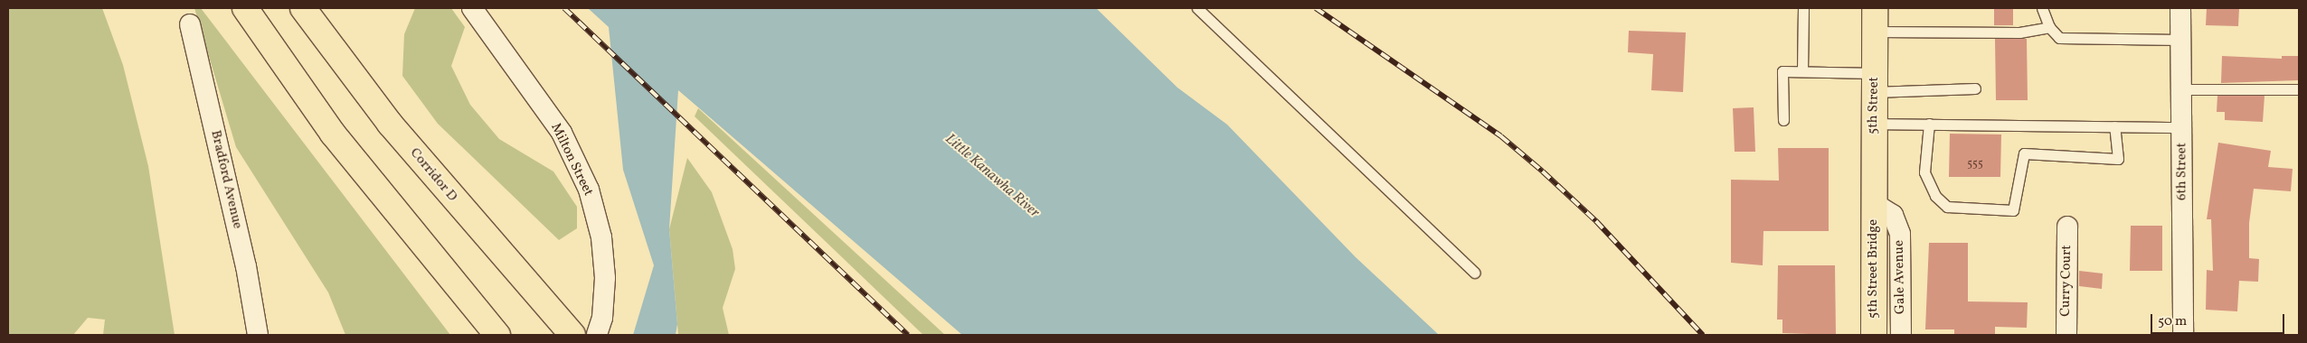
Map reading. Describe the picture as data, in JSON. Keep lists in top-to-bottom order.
{
  "streets": {
    "main road": ["5th Street", "Corridor D", "5th Street Bridge"],
    "street": [
      "Milton Street",
      "6th Street",
      "Bradford Avenue",
      "Gale Avenue",
      "Curry Court"
    ]
  },
  "crossings": [
    ["5th Street", "5th Street Bridge"],
    ["5th Street", "Gale Avenue"],
    ["5th Street Bridge", "Gale Avenue"]
  ],
  "water": ["Little Kanawha River"],
  "house_numbers": ["555"],
  "scale_bar": "50 m"
}
